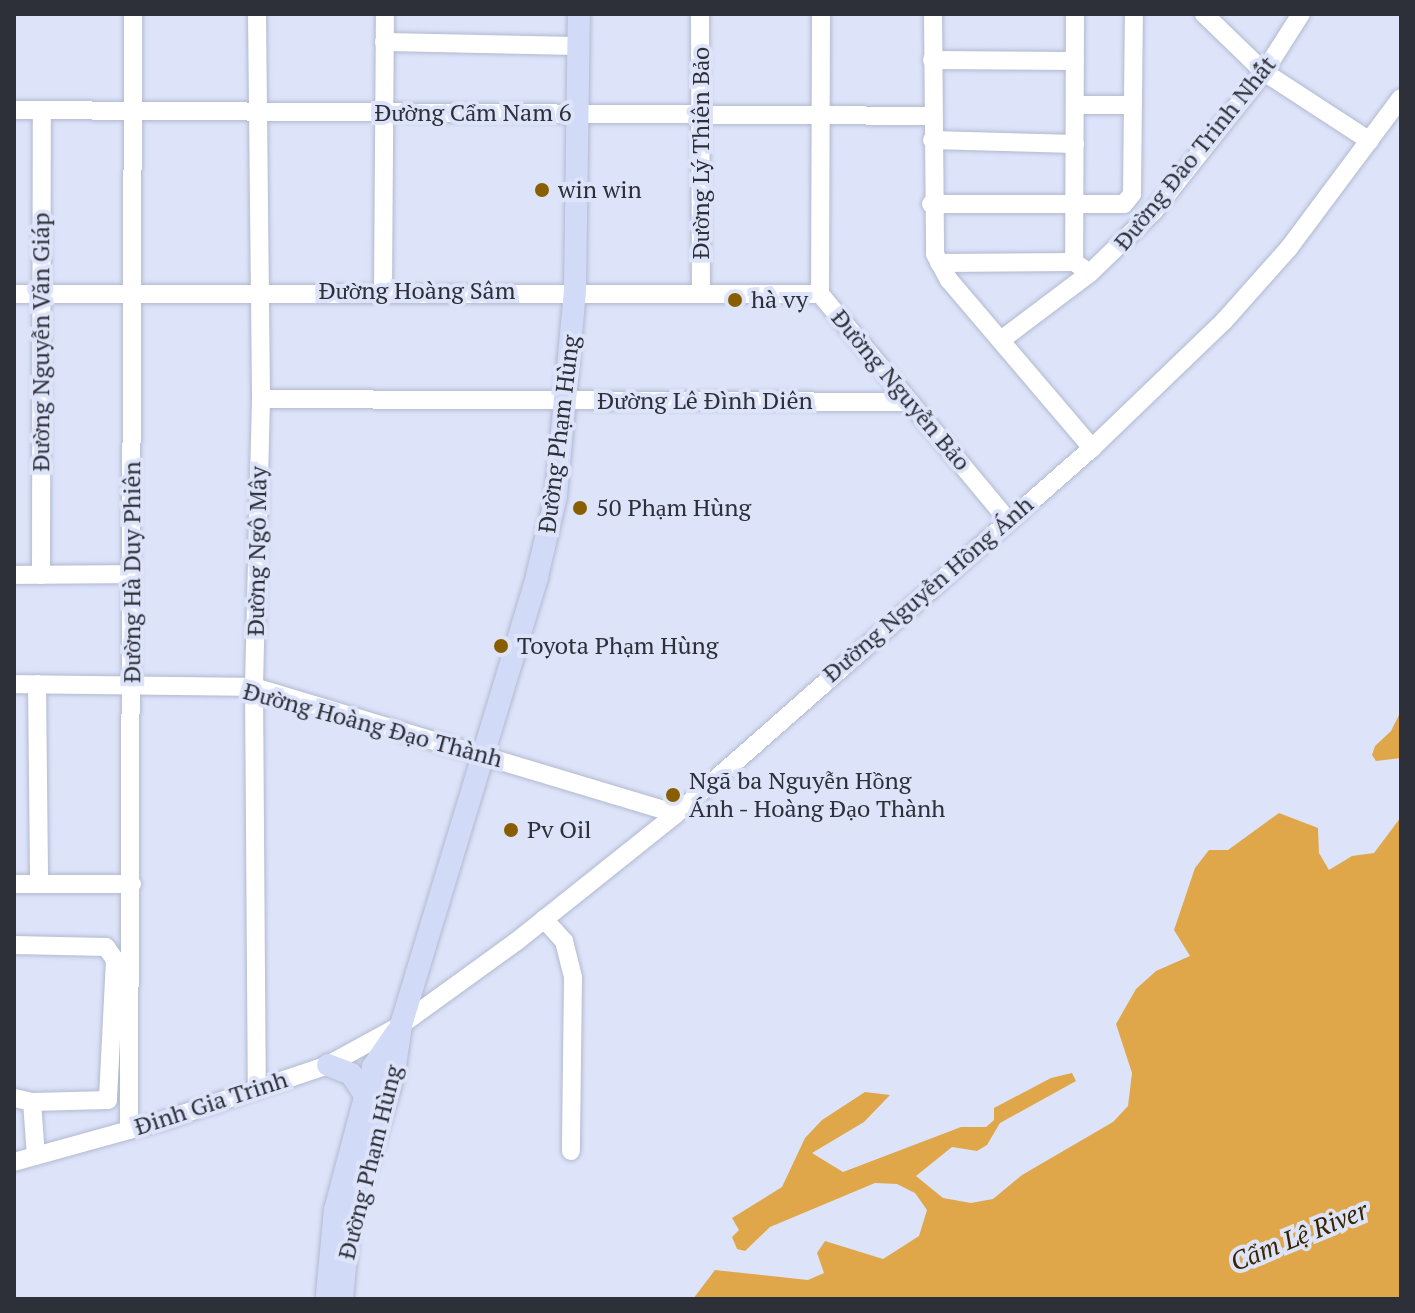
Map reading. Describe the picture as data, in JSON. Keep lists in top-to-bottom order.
{
  "streets": {
    "main road": ["Đường Phạm Hùng"],
    "street": [
      "Đường Cẩm Nam 6",
      "Đường Lý Thiên Bảo",
      "Đường Đào Trinh Nhất",
      "Đường Hoàng Sâm",
      "Đường Nguyễn Văn Giáp",
      "Đường Nguyễn Bảo",
      "Đường Lê Đình Diên",
      "Đường Ngô Mây",
      "Đường Hà Duy Phiên",
      "Đường Nguyễn Hồng Ánh",
      "Đường Hoàng Đạo Thành",
      "Đinh Gia Trinh"
    ]
  },
  "crossings": [
    ["Đường Cẩm Nam 6", "Đường Lý Thiên Bảo"],
    ["Đường Cẩm Nam 6", "Đường Nguyễn Văn Giáp"],
    ["Đường Cẩm Nam 6", "Đường Nguyễn Bảo"],
    ["Đường Cẩm Nam 6", "Đường Phạm Hùng"],
    ["Đường Cẩm Nam 6", "Đường Ngô Mây"],
    ["Đường Cẩm Nam 6", "Đường Hà Duy Phiên"],
    ["Đường Lý Thiên Bảo", "Đường Hoàng Sâm"],
    ["Đường Hoàng Sâm", "Đường Nguyễn Văn Giáp"],
    ["Đường Hoàng Sâm", "Đường Nguyễn Bảo"],
    ["Đường Hoàng Sâm", "Đường Phạm Hùng"],
    ["Đường Hoàng Sâm", "Đường Ngô Mây"],
    ["Đường Hoàng Sâm", "Đường Hà Duy Phiên"],
    ["Đường Nguyễn Bảo", "Đường Lê Đình Diên"],
    ["Đường Nguyễn Bảo", "Đường Nguyễn Hồng Ánh"],
    ["Đường Lê Đình Diên", "Đường Phạm Hùng"],
    ["Đường Lê Đình Diên", "Đường Ngô Mây"],
    ["Đường Phạm Hùng", "Đường Nguyễn Hồng Ánh"],
    ["Đường Phạm Hùng", "Đường Hoàng Đạo Thành"],
    ["Đường Phạm Hùng", "Đinh Gia Trinh"],
    ["Đường Ngô Mây", "Đường Hoàng Đạo Thành"],
    ["Đường Ngô Mây", "Đinh Gia Trinh"],
    ["Đường Hà Duy Phiên", "Đường Hoàng Đạo Thành"],
    ["Đường Hà Duy Phiên", "Đinh Gia Trinh"],
    ["Đường Nguyễn Hồng Ánh", "Đường Hoàng Đạo Thành"],
    ["Đường Nguyễn Hồng Ánh", "Đinh Gia Trinh"]
  ],
  "water": ["Cẩm Lệ River"],
  "places": [
    "win win",
    "hà vy",
    "50 Phạm Hùng",
    "Toyota Phạm Hùng",
    "Ngã ba Nguyễn Hồng Ánh - Hoàng Đạo Thành",
    "Pv Oil"
  ]
}
